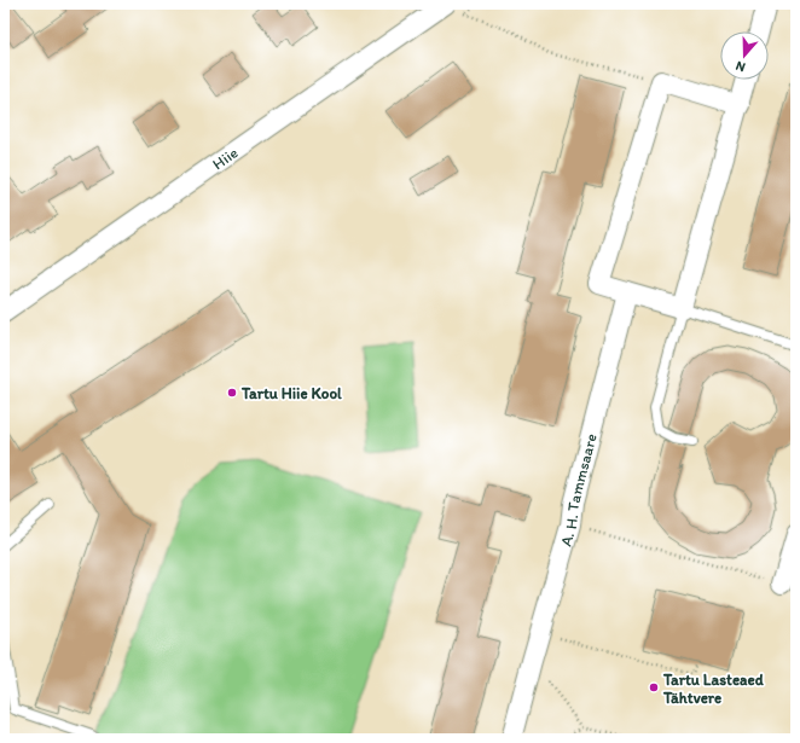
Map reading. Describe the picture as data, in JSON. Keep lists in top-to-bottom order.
{
  "streets": {
    "street": ["Hiie", "A. H. Tammsaare"]
  },
  "places": ["Tartu Hiie Kool", "Tartu Lasteaed Tähtvere"],
  "north": "bottom"
}
